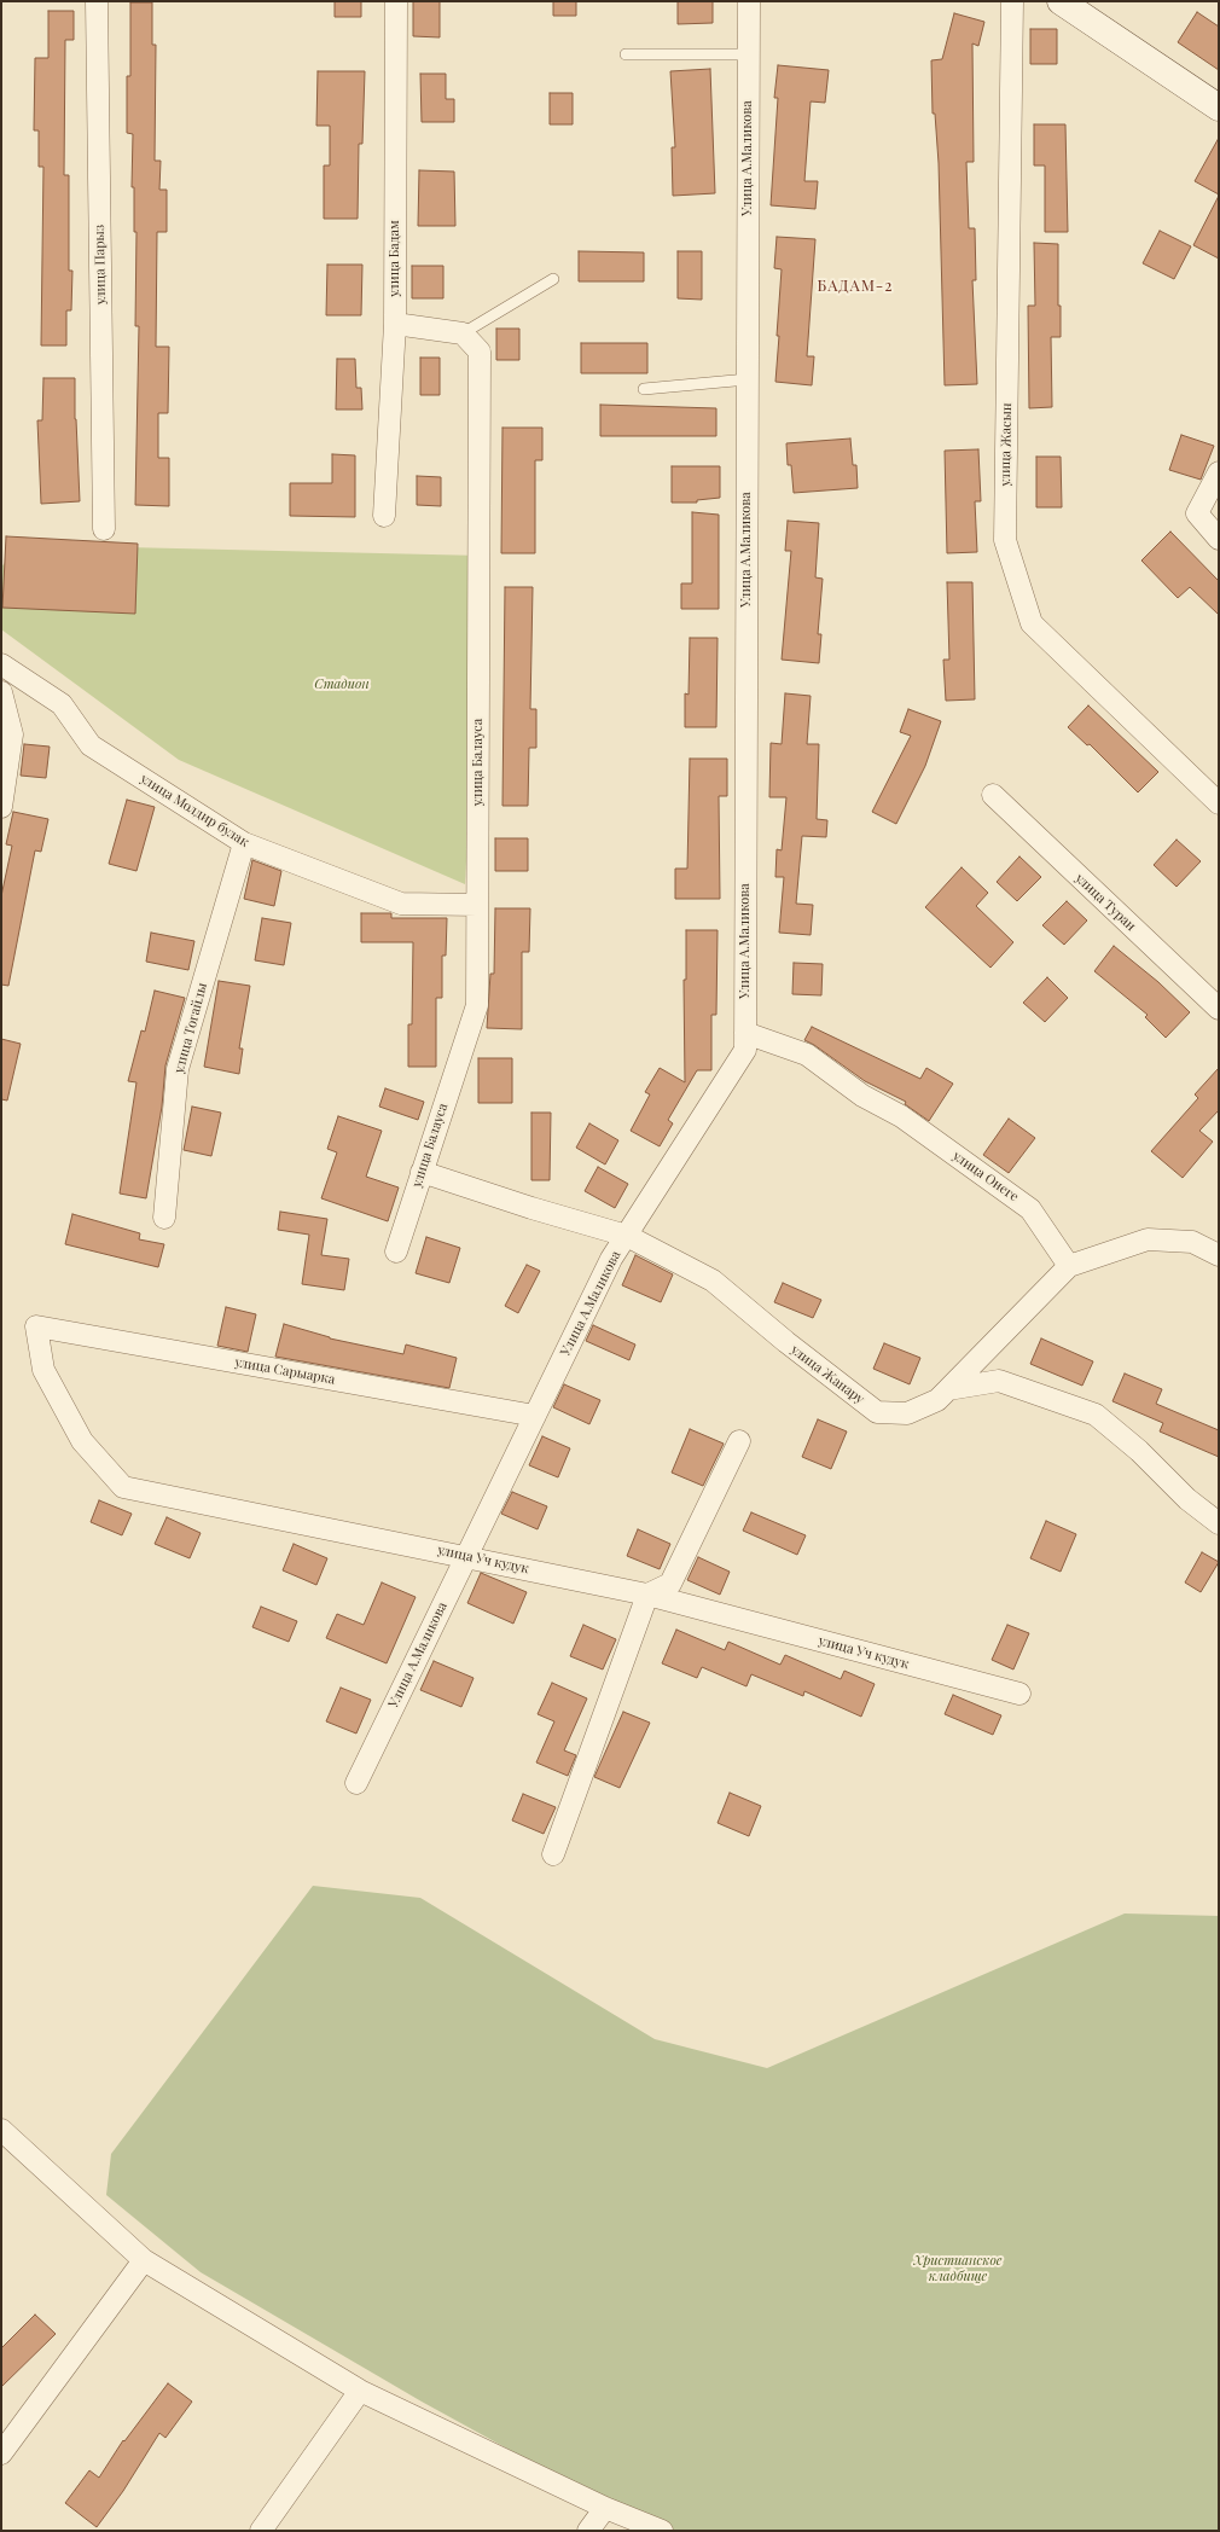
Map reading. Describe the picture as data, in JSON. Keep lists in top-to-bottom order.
{
  "streets": {
    "street": [
      "Улица А.Маликова",
      "улица Бадам",
      "улица Парыз",
      "улица Жасын",
      "улица Балауса",
      "улица Молдир булак",
      "улица Туран",
      "улица Тогайлы",
      "улица Онеге",
      "улица Сарыарка",
      "улица Жанару",
      "улица Уч кудук"
    ]
  },
  "crossings": [
    ["Улица А.Маликова", "улица Онеге"],
    ["Улица А.Маликова", "улица Сарыарка"],
    ["Улица А.Маликова", "улица Жанару"],
    ["Улица А.Маликова", "улица Уч кудук"],
    ["улица Балауса", "улица Молдир булак"],
    ["улица Балауса", "улица Жанару"],
    ["улица Молдир булак", "улица Тогайлы"],
    ["улица Сарыарка", "улица Уч кудук"]
  ],
  "districts": ["БАДАМ-2"],
  "parks": ["Стадион", "Христианское кладбище"]
}
